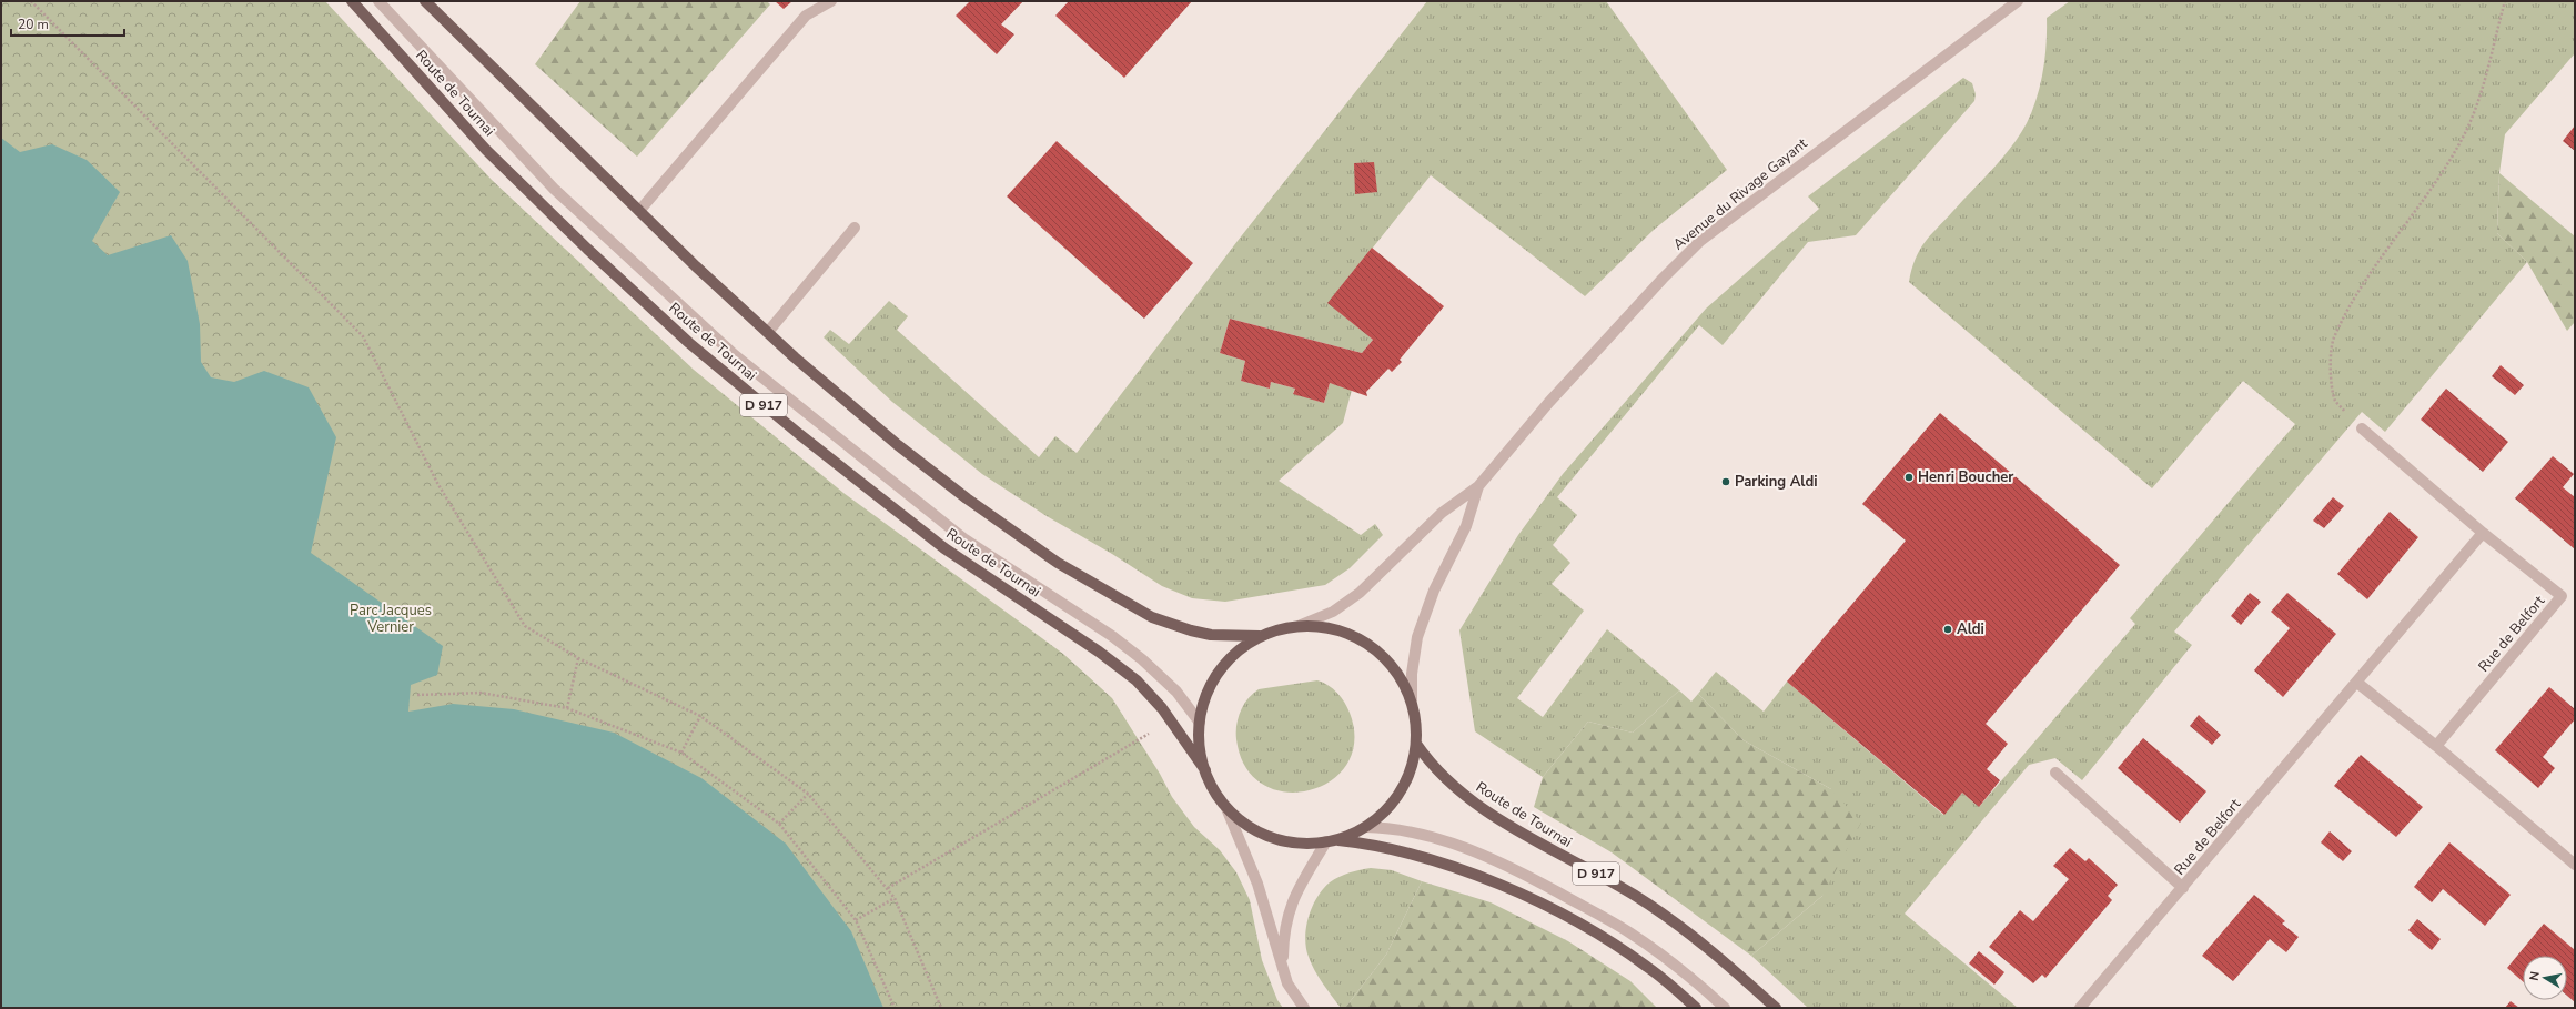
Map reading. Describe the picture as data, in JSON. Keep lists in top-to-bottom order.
{
  "streets": {
    "main road": ["Route de Tournai", "D 917"],
    "street": ["Avenue du Rivage Gayant", "Rue de Belfort"]
  },
  "parks": ["Parc Jacques Vernier"],
  "places": ["Henri Boucher", "Parking Aldi", "Aldi"],
  "scale_bar": "20 m",
  "north": "left"
}
